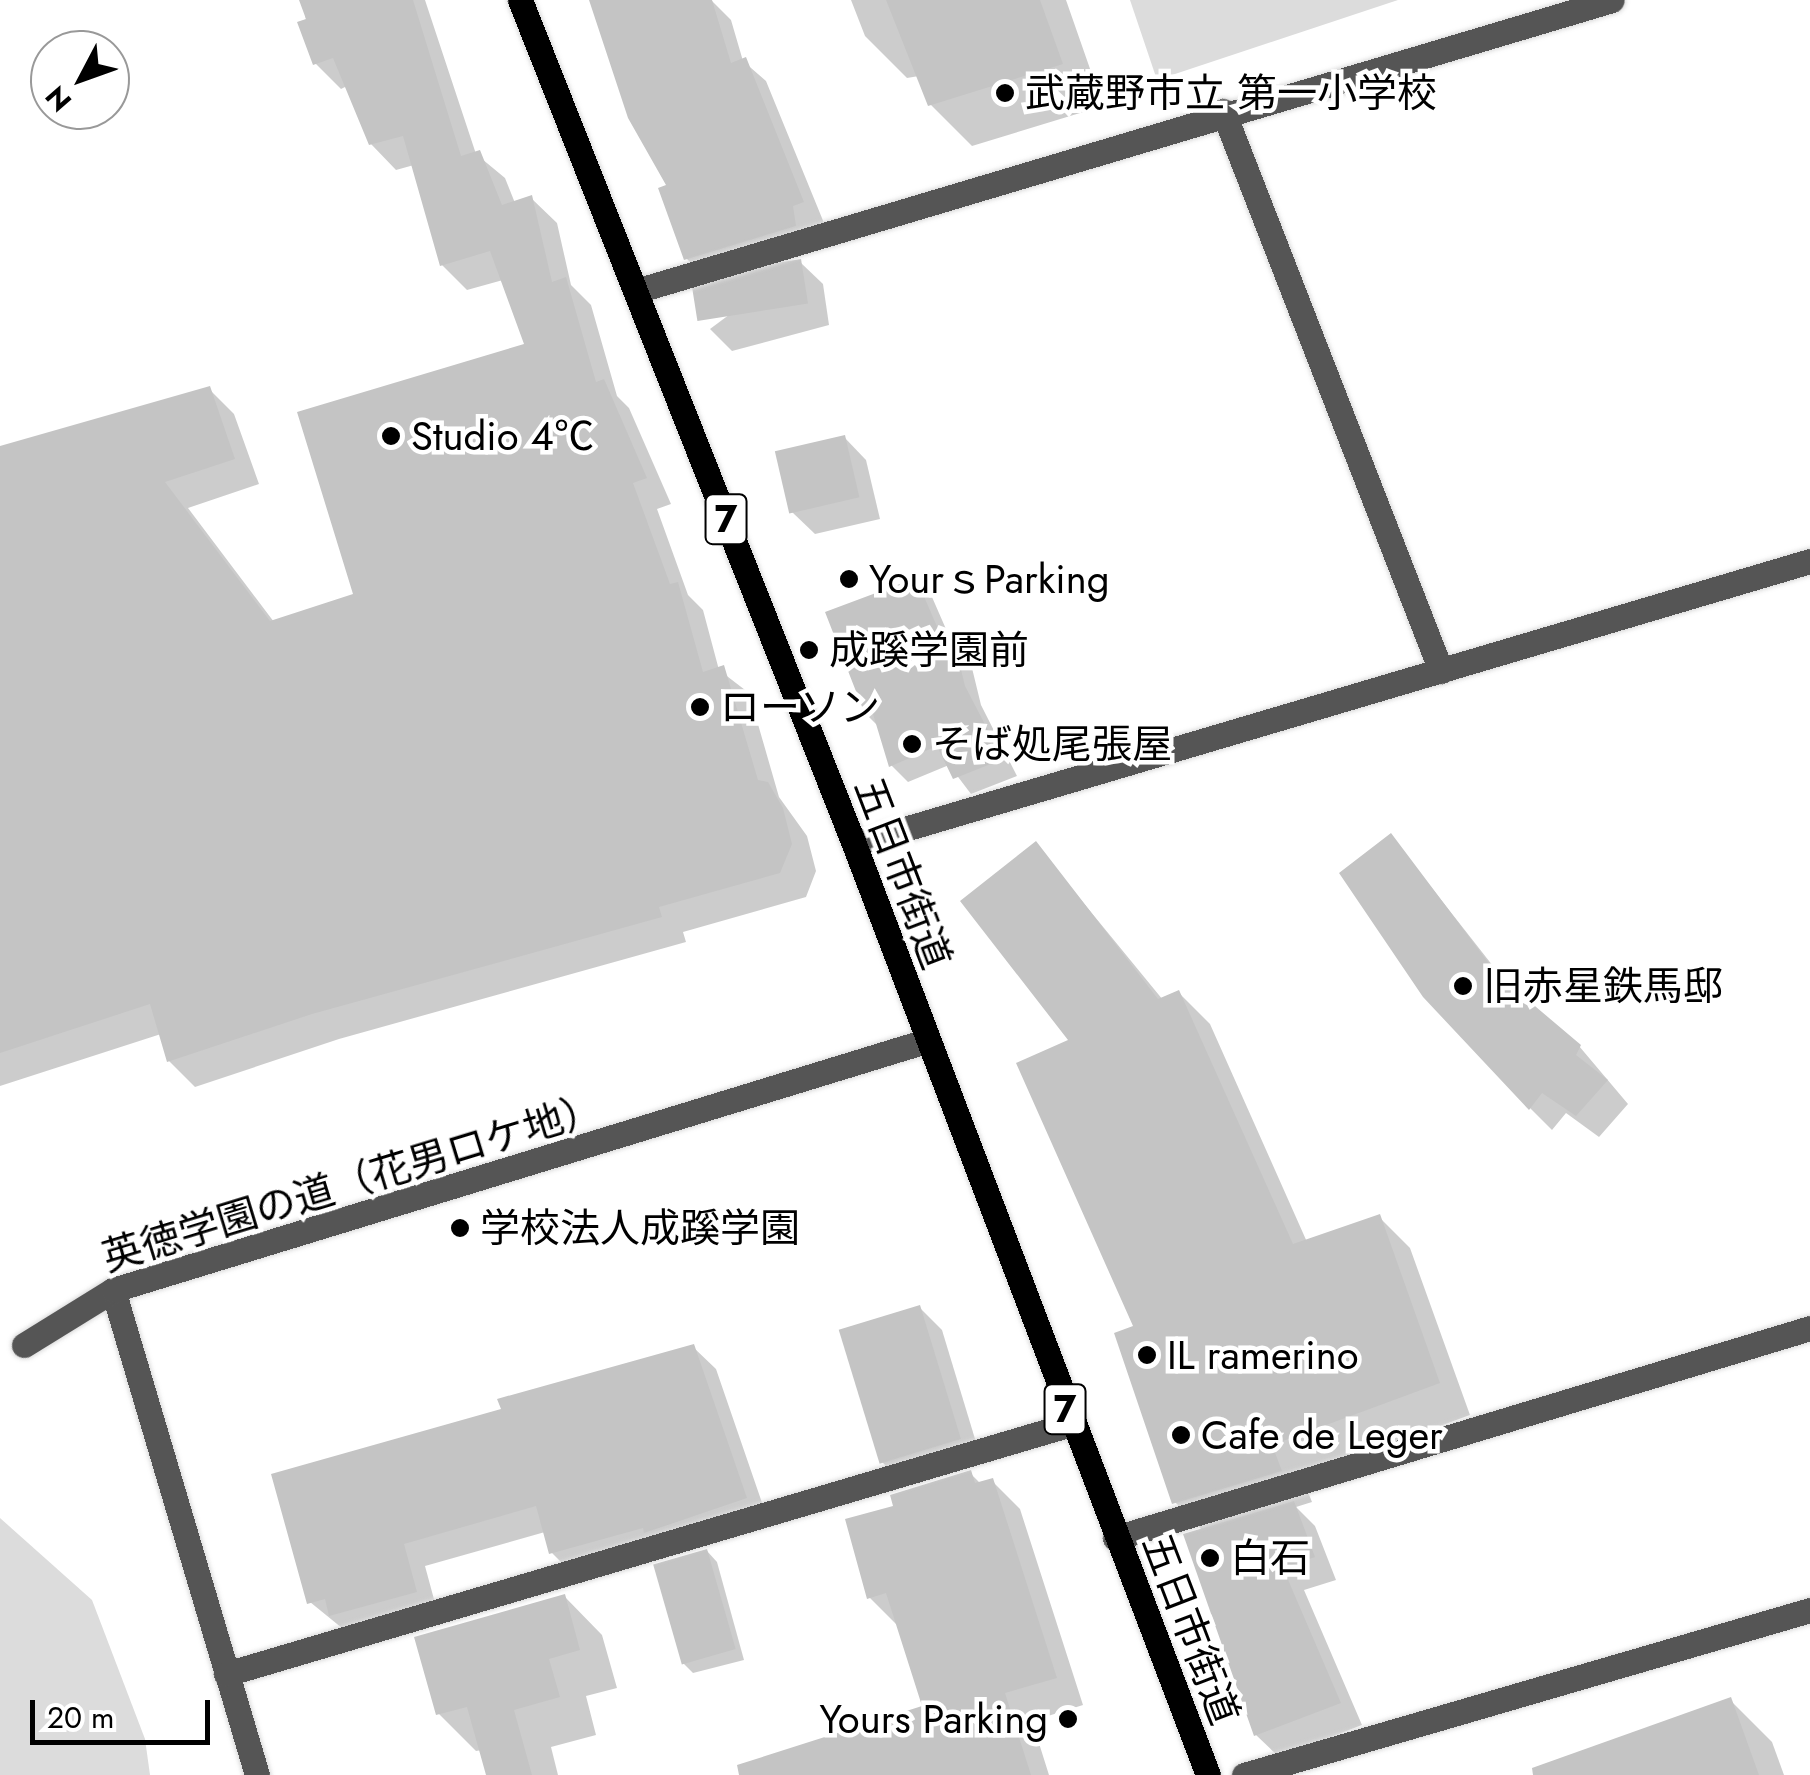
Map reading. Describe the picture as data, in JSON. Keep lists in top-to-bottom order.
{
  "streets": {
    "main road": ["7", "五日市街道"],
    "street": ["英徳学園の道（花男ロケ地）"]
  },
  "crossings": [
    ["五日市街道", "英徳学園の道（花男ロケ地）"]
  ],
  "places": [
    "武蔵野市立 第一小学校",
    "Studio 4℃",
    "YourｓParking",
    "成蹊学園前",
    "ローソン",
    "そば処尾張屋",
    "旧赤星鉄馬邸",
    "学校法人成蹊学園",
    "IL ramerino",
    "Cafe de Leger",
    "白石",
    "Yours Parking"
  ],
  "scale_bar": "20 m",
  "north": "bottom left"
}
